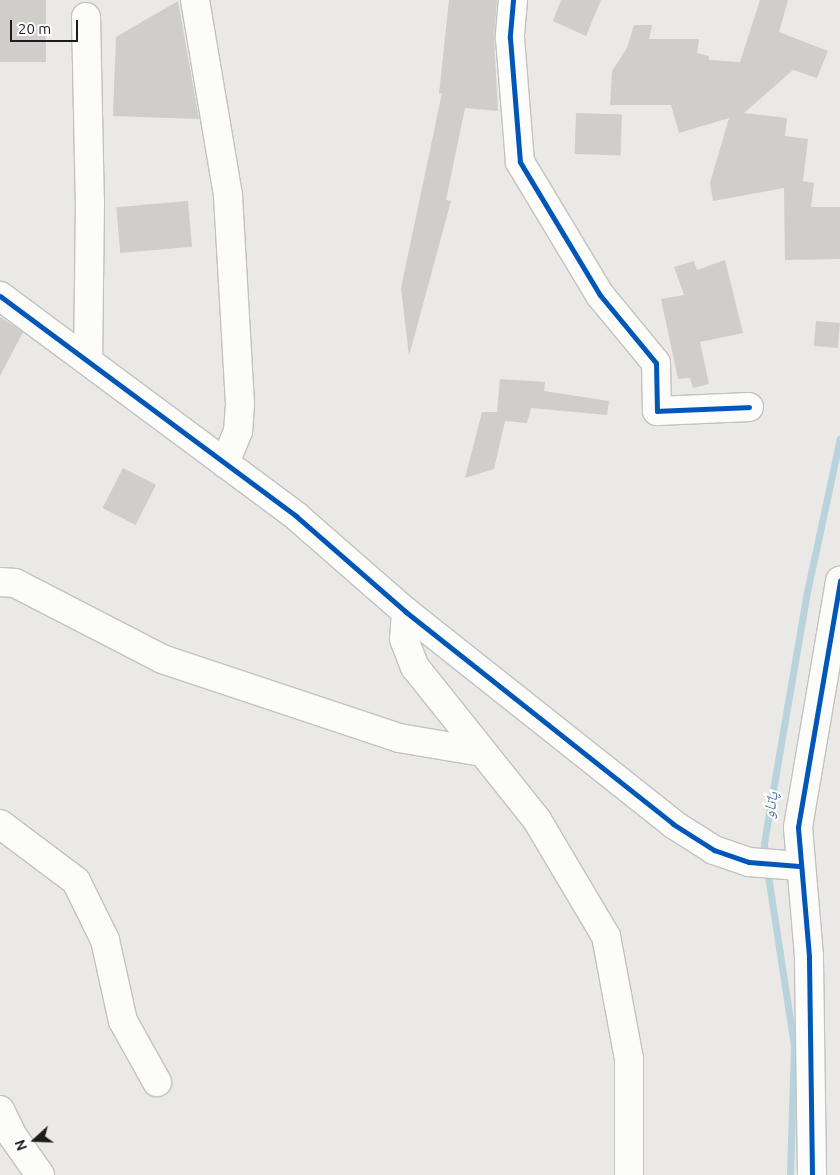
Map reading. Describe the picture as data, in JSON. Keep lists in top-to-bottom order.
{
  "water": ["پاتاو"],
  "scale_bar": "20 m",
  "north": "left"
}
